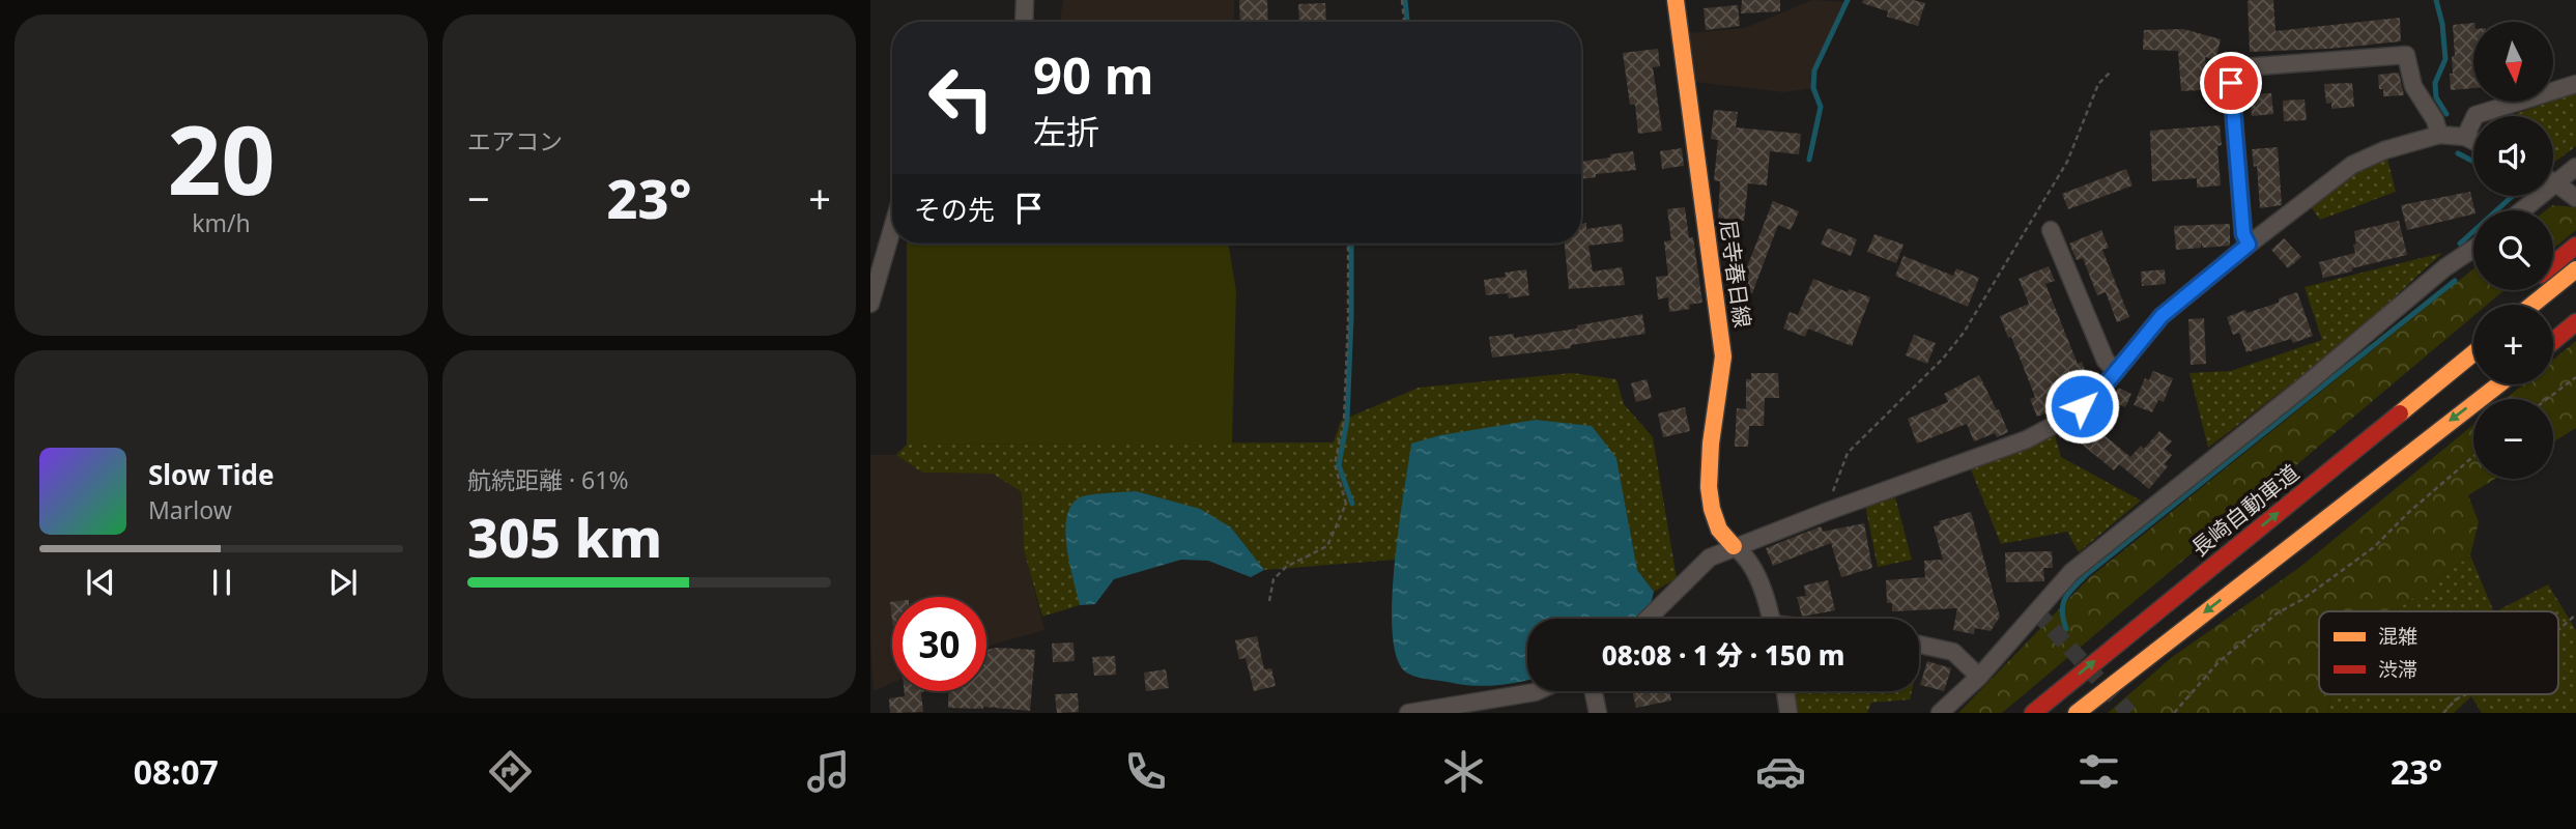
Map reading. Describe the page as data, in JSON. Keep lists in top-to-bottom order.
{
  "streets": {
    "main road": ["尼寺春日線", "長崎自動車道"]
  },
  "legend": ["混雑", "渋滞"],
  "north": "bottom",
  "page": {
    "tile": [
      ["20", "km/h"],
      "エアコン",
      ["航続距離 · 61%", "305 km"]
    ],
    "map_buttons": ["+", "−"],
    "turn": ["90 m", "左折"],
    "heat": ["−", "23°", "+"],
    "then": "その先",
    "song": ["Slow Tide", "Marlow"],
    "limit": "30",
    "trip": "08:08 · 1 分 · 150 m",
    "tabs": ["08:07", "23°"]
  }
}
